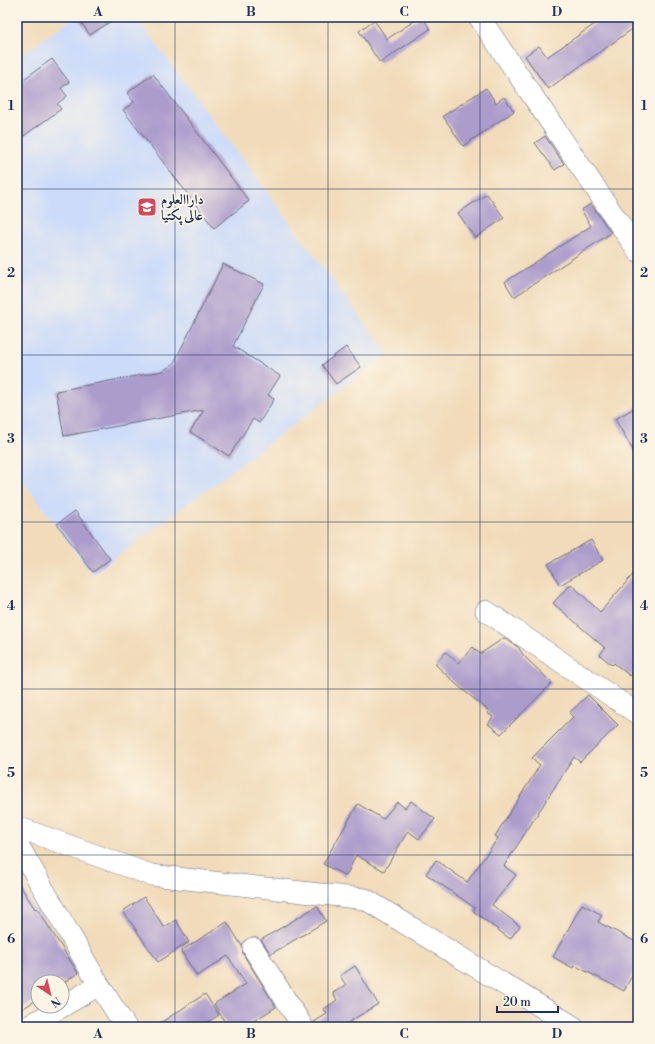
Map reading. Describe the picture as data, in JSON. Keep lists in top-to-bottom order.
{
  "places": {
    "school or university": ["داراالعلوم عالی پکتیا"]
  },
  "scale_bar": "20 m",
  "north": "bottom right",
  "grid": {
    "columns": [
      "A",
      "B",
      "C",
      "D"
    ],
    "rows": [
      "1",
      "2",
      "3",
      "4",
      "5",
      "6"
    ]
  }
}
